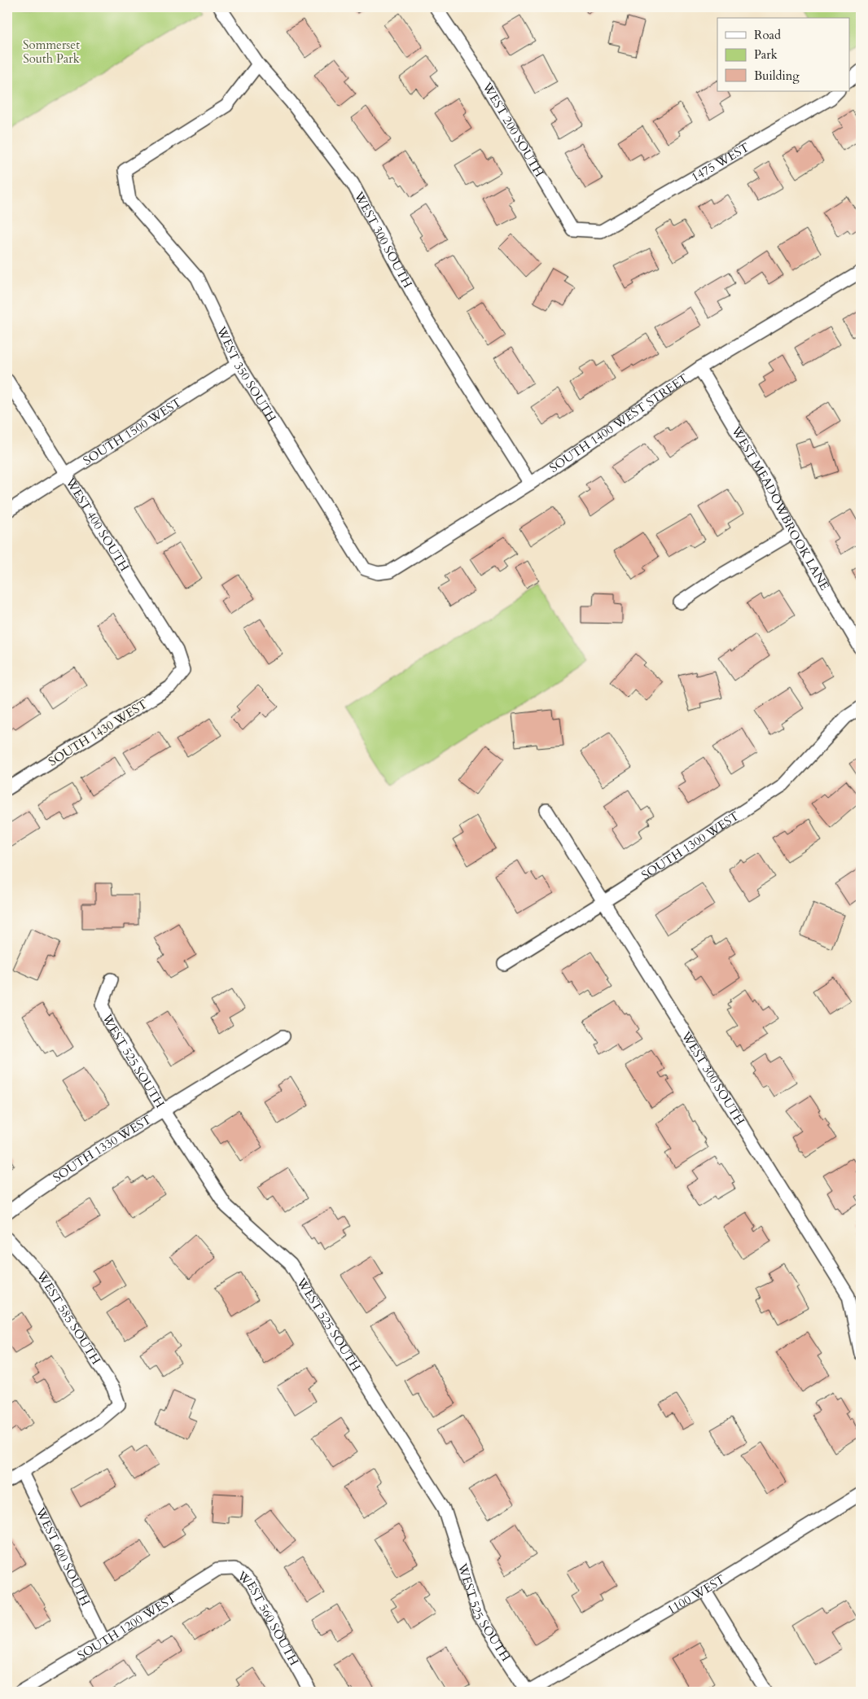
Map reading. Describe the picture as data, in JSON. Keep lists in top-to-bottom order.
{
  "streets": {
    "street": [
      "WEST 200 SOUTH",
      "1475 WEST",
      "WEST 300 SOUTH",
      "WEST 350 SOUTH",
      "SOUTH 1400 WEST STREET",
      "SOUTH 1500 WEST",
      "WEST MEADOWBROOK LANE",
      "WEST 400 SOUTH",
      "SOUTH 1430 WEST",
      "SOUTH 1300 WEST",
      "WEST 525 SOUTH",
      "SOUTH 1330 WEST",
      "WEST 585 SOUTH",
      "WEST 600 SOUTH",
      "1100 WEST",
      "WEST 560 SOUTH",
      "SOUTH 1200 WEST"
    ]
  },
  "crossings": [
    ["WEST 200 SOUTH", "1475 WEST"],
    ["WEST 300 SOUTH", "WEST 350 SOUTH"],
    ["WEST 300 SOUTH", "SOUTH 1400 WEST STREET"],
    ["WEST 300 SOUTH", "SOUTH 1300 WEST"],
    ["WEST 350 SOUTH", "SOUTH 1400 WEST STREET"],
    ["WEST 350 SOUTH", "SOUTH 1500 WEST"],
    ["SOUTH 1400 WEST STREET", "WEST MEADOWBROOK LANE"],
    ["SOUTH 1500 WEST", "WEST 400 SOUTH"],
    ["WEST 400 SOUTH", "SOUTH 1430 WEST"],
    ["WEST 525 SOUTH", "SOUTH 1330 WEST"],
    ["WEST 525 SOUTH", "1100 WEST"],
    ["WEST 585 SOUTH", "WEST 600 SOUTH"],
    ["WEST 600 SOUTH", "SOUTH 1200 WEST"],
    ["WEST 560 SOUTH", "SOUTH 1200 WEST"]
  ],
  "parks": ["Sommerset South Park"],
  "legend": ["Road", "Park", "Building"]
}
